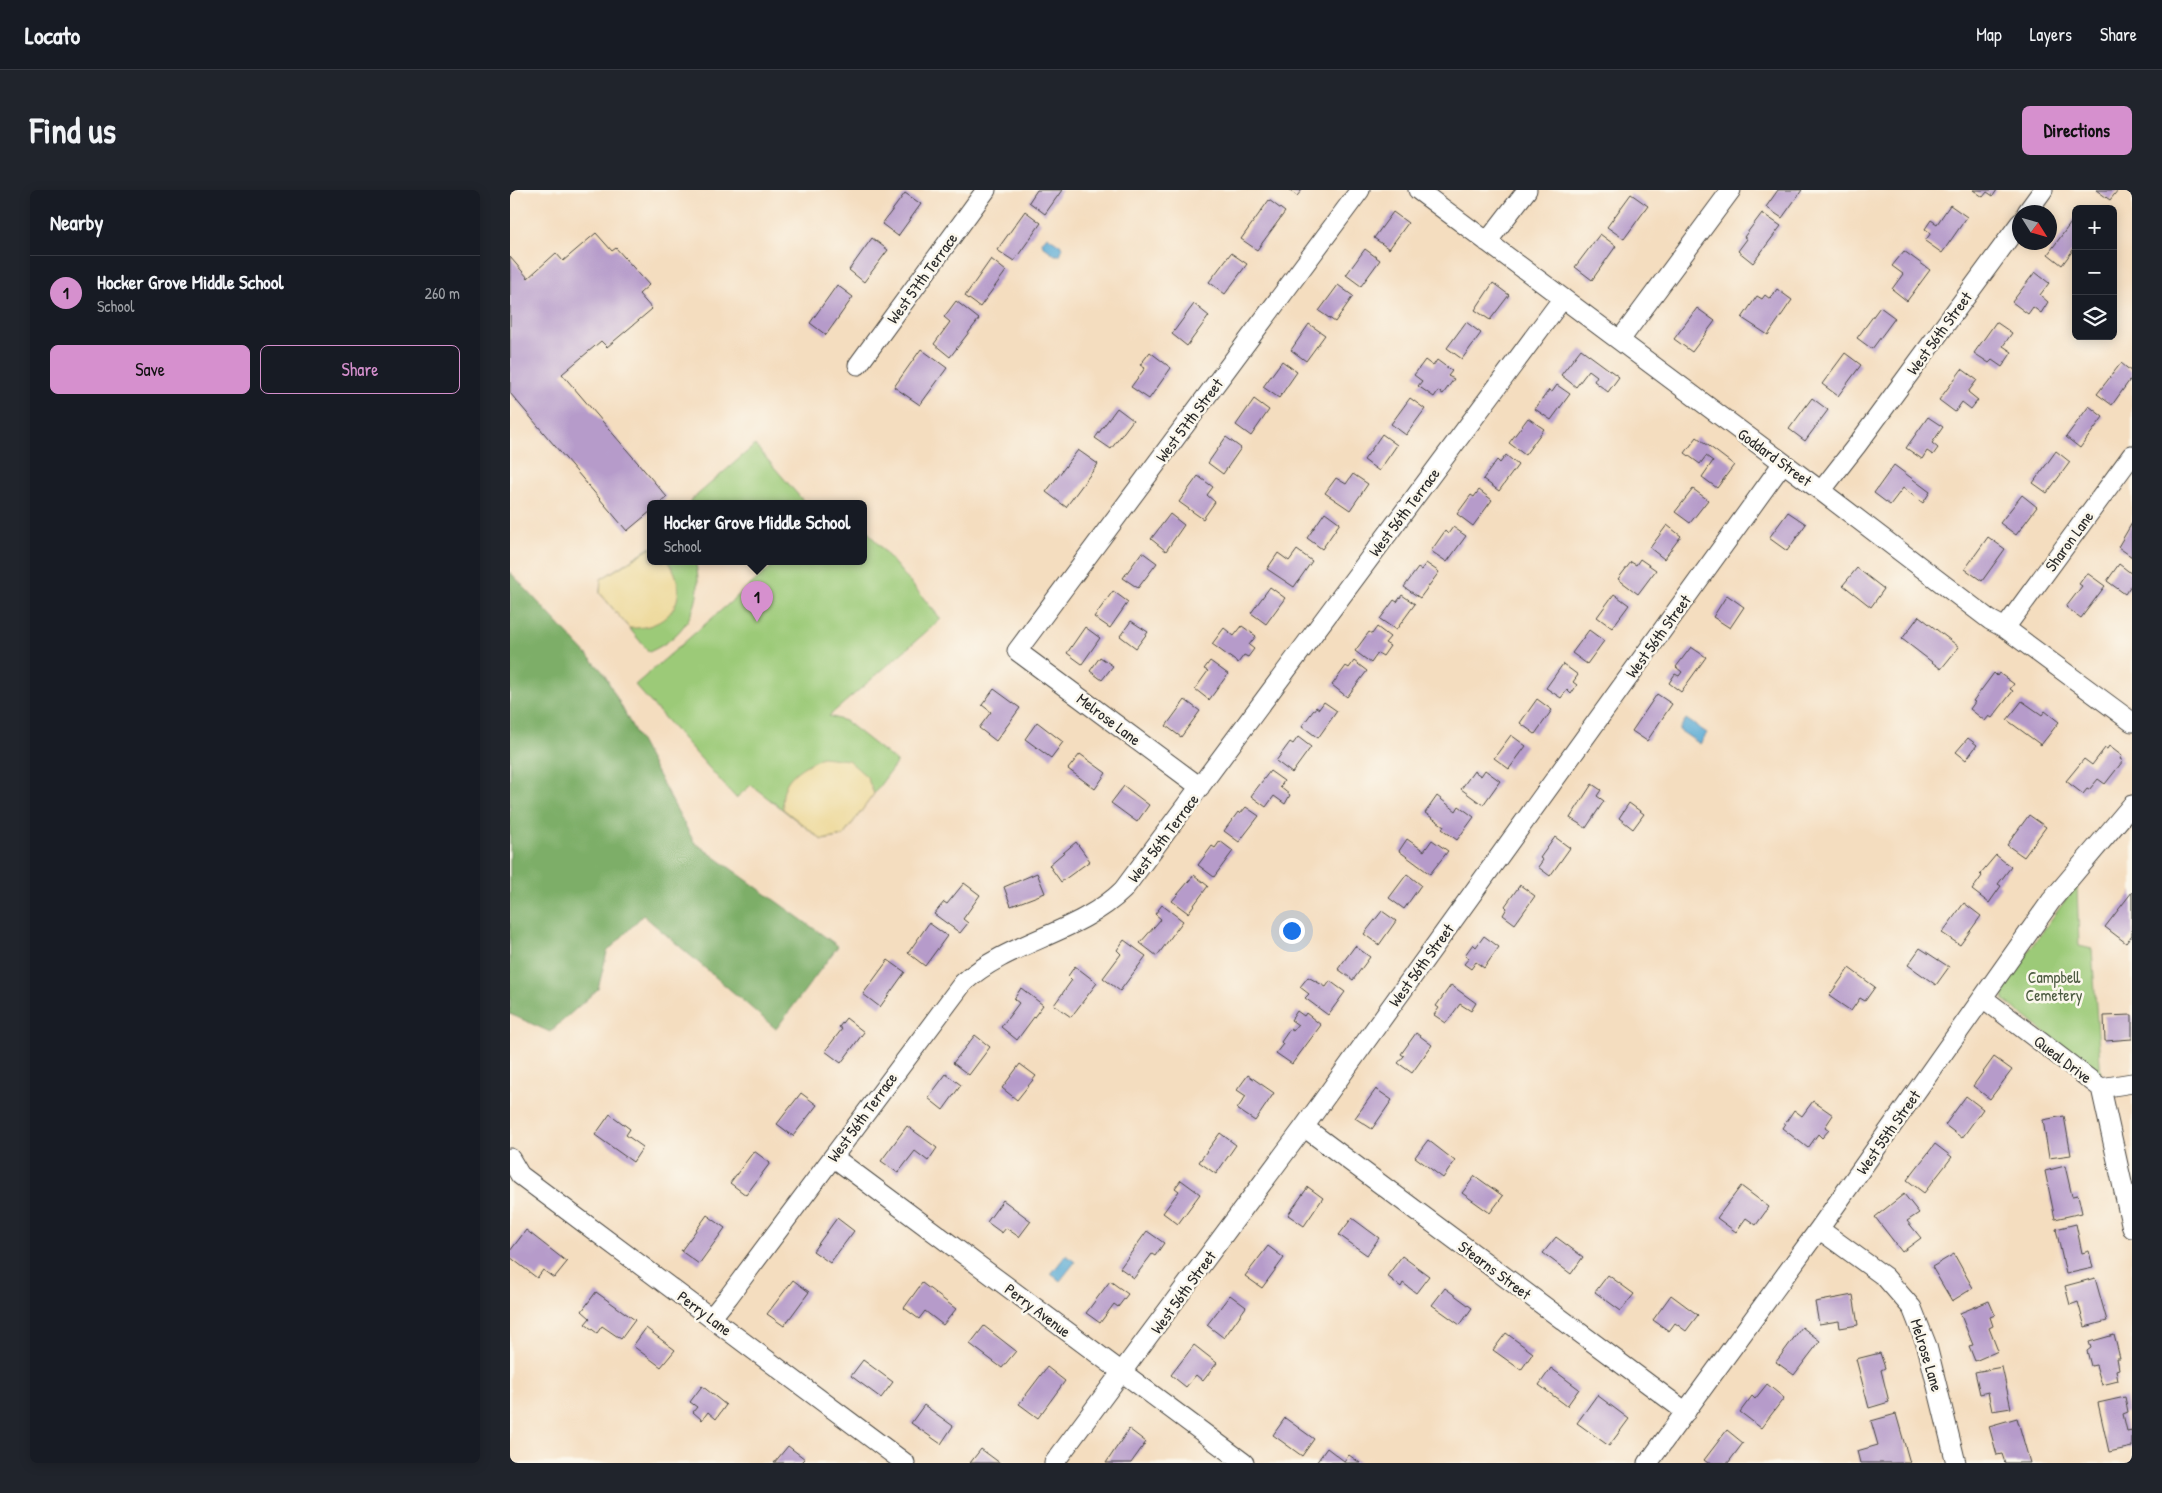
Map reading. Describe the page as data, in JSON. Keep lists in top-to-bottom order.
{
  "streets": {
    "street": [
      "West 57th Terrace",
      "West 56th Street",
      "West 57th Street",
      "Goddard Street",
      "West 56th Terrace",
      "Sharon Lane",
      "Melrose Lane",
      "Queal Drive",
      "West 55th Street",
      "Stearns Street",
      "Perry Avenue",
      "Perry Lane"
    ]
  },
  "crossings": [
    ["West 56th Street", "Goddard Street"],
    ["West 56th Street", "Stearns Street"],
    ["West 56th Street", "Perry Avenue"],
    ["West 57th Street", "Melrose Lane"],
    ["Goddard Street", "West 56th Terrace"],
    ["Goddard Street", "Sharon Lane"],
    ["West 56th Terrace", "Melrose Lane"],
    ["West 56th Terrace", "Perry Avenue"],
    ["West 56th Terrace", "Perry Lane"],
    ["Melrose Lane", "West 55th Street"],
    ["Queal Drive", "West 55th Street"],
    ["West 55th Street", "Stearns Street"]
  ],
  "parks": ["Campbell Cemetery"],
  "north": "bottom right",
  "page": {
    "header": "Locato",
    "nav": ["Map", "Layers", "Share"],
    "buttons": [
      "Directions",
      ["Save", "Share"]
    ],
    "title": "Find us",
    "heading": "Nearby",
    "map_buttons": ["+", "−"],
    "list": [
      {
        "mark": "1",
        "name": "Hocker Grove Middle School",
        "note": "School",
        "value": "260 m"
      }
    ],
    "popup": ["Hocker Grove Middle School", "School"],
    "pins": "1"
  }
}
